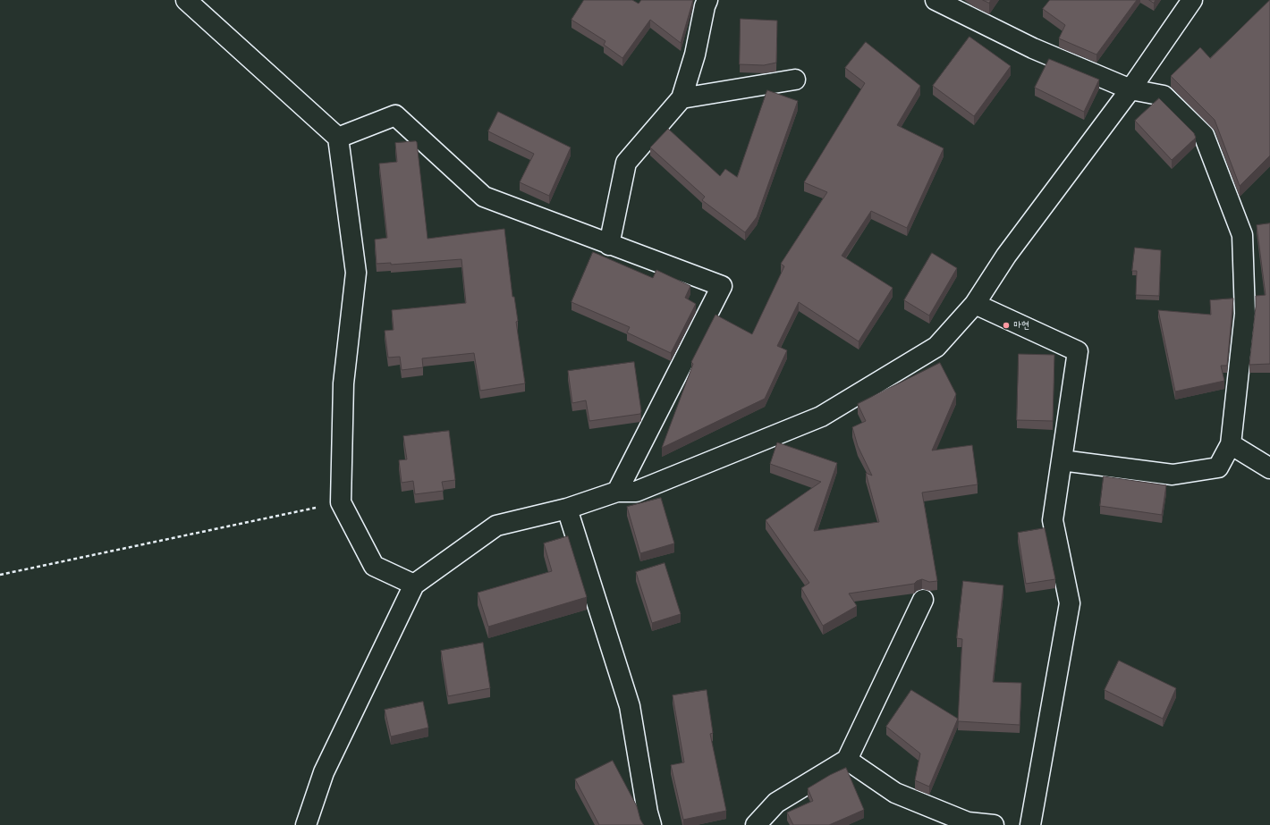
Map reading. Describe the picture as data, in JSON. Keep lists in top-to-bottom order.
{
  "places": ["마현"]
}
